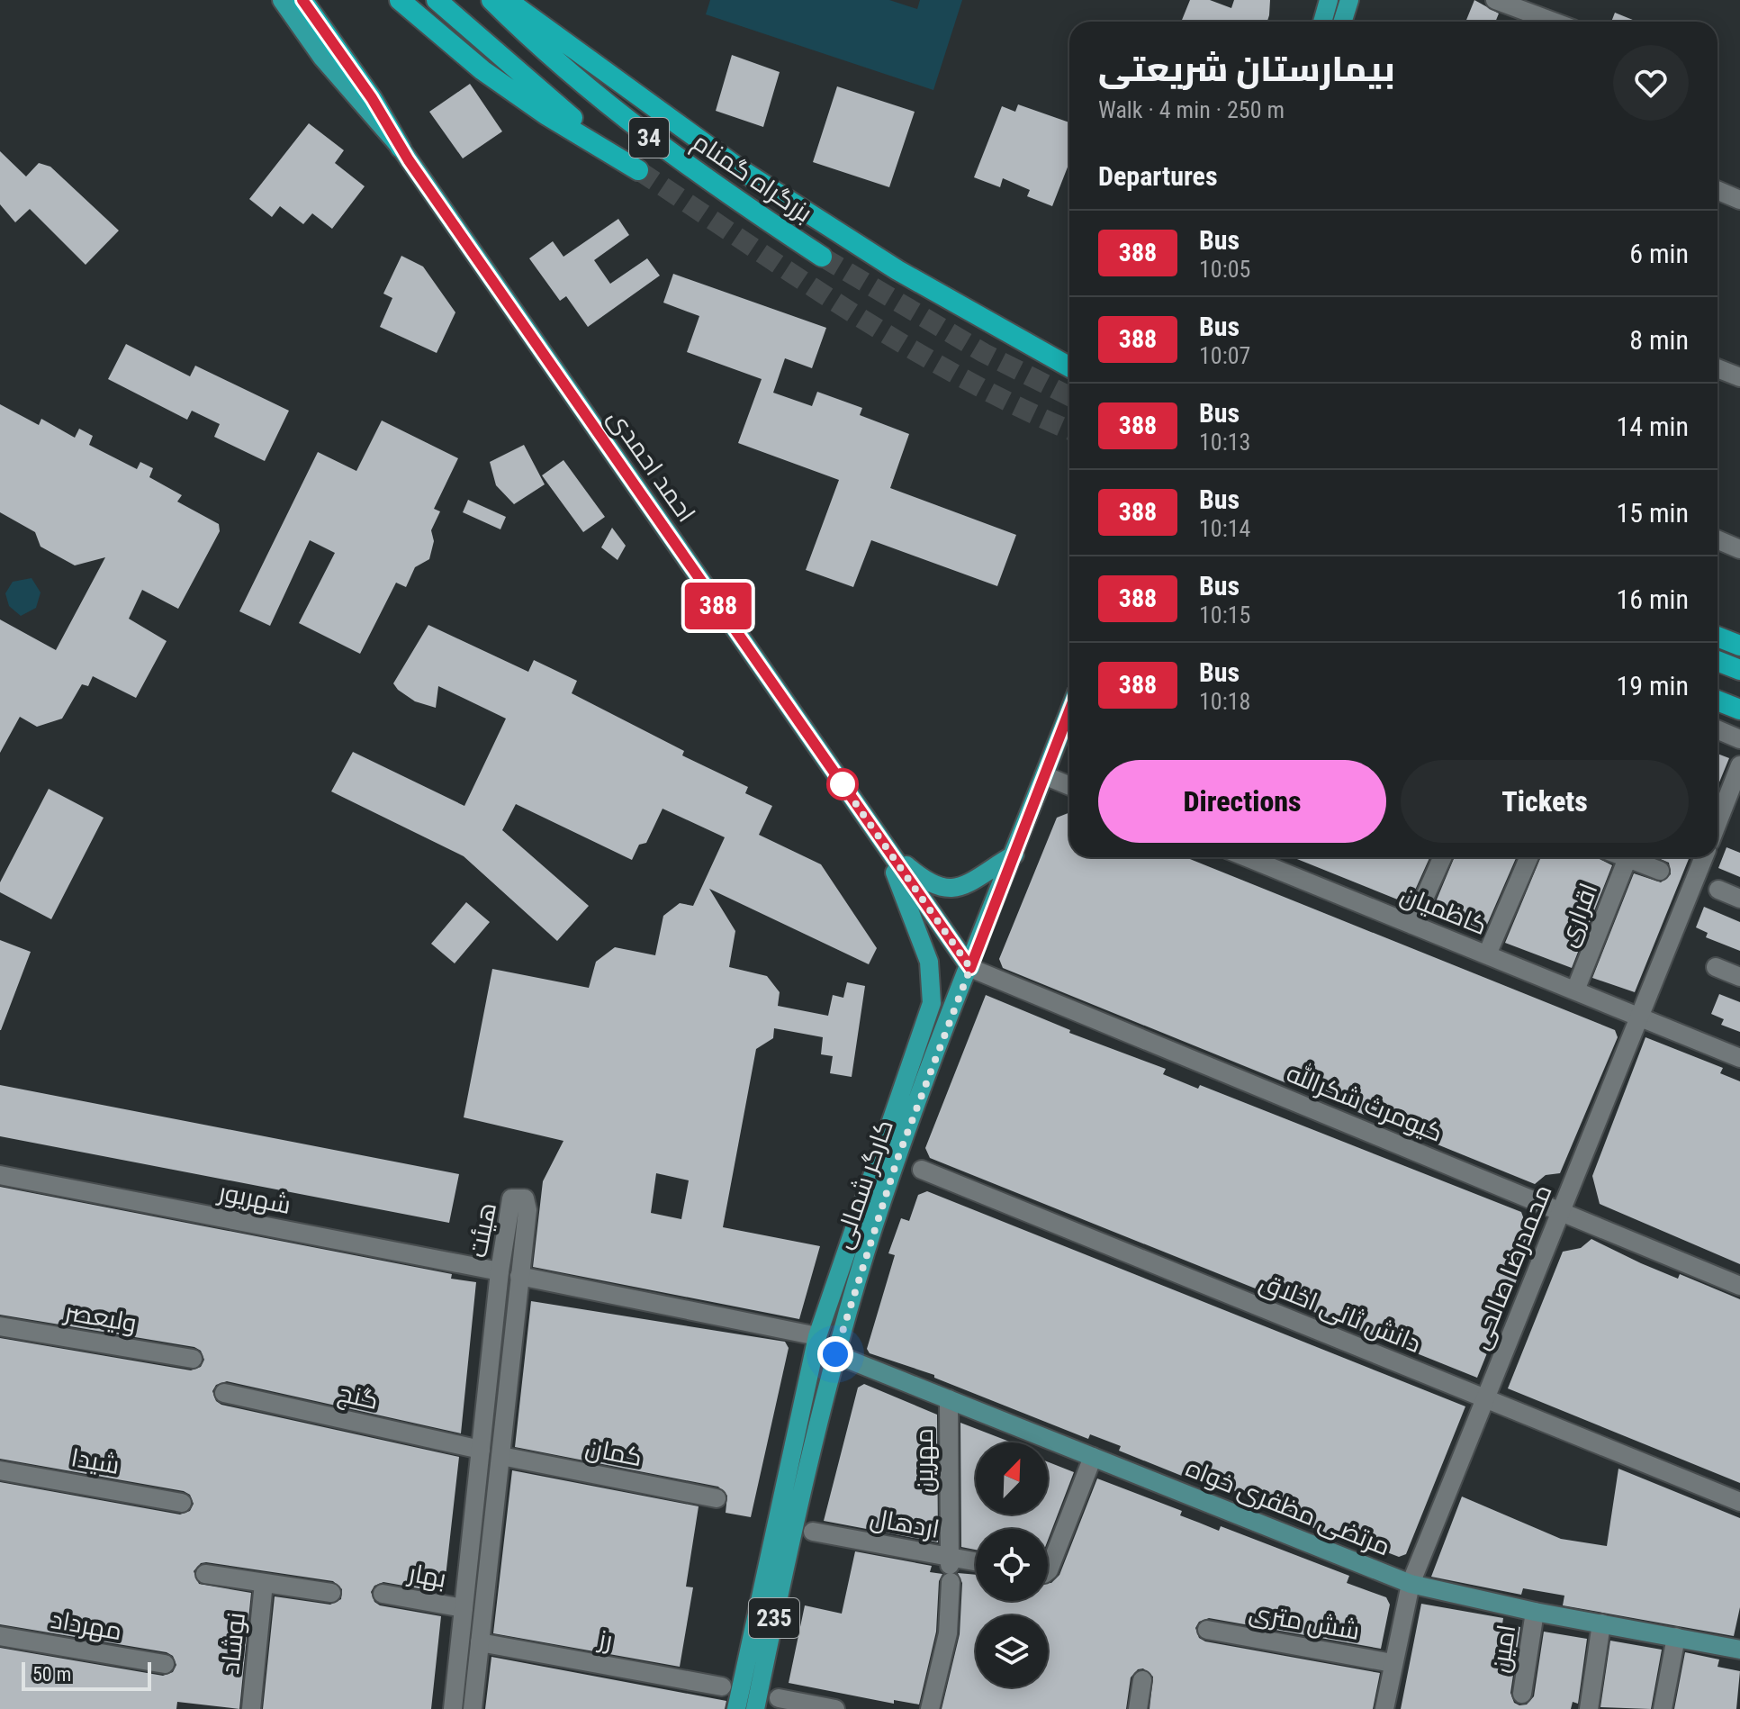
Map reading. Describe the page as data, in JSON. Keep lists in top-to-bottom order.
{
  "streets": {
    "highway": ["34", "بزرگراه گمنام"],
    "main road": [
      "احمد احمدی",
      "کارگر شمالی",
      "مرتضی مظفری خواه",
      "235"
    ],
    "street": [
      "کاظمیان",
      "اقراری",
      "کیومرث شکرالله",
      "شهریور",
      "هیئت",
      "محمدرضا صالحی",
      "دانش ثانی اخلاق",
      "ولیعصر",
      "گنج",
      "کمان",
      "مهرین",
      "شیدا",
      "اردهال",
      "بهار",
      "شش متری",
      "مهرداد",
      "رز",
      "نوشاد",
      "امین"
    ]
  },
  "crossings": [
    ["احمد احمدی", "کیومرث شکرالله"],
    ["احمد احمدی", "کارگر شمالی"],
    ["کاظمیان", "اقراری"],
    ["کاظمیان", "محمدرضا صالحی"],
    ["کیومرث شکرالله", "کارگر شمالی"],
    ["کیومرث شکرالله", "محمدرضا صالحی"],
    ["کارگر شمالی", "مرتضی مظفری خواه"],
    ["شهریور", "هیئت"],
    ["هیئت", "گنج"],
    ["هیئت", "کمان"],
    ["هیئت", "بهار"],
    ["هیئت", "رز"],
    ["محمدرضا صالحی", "دانش ثانی اخلاق"],
    ["محمدرضا صالحی", "مرتضی مظفری خواه"],
    ["محمدرضا صالحی", "شش متری"],
    ["گنج", "کمان"],
    ["مهرین", "مرتضی مظفری خواه"],
    ["مهرین", "اردهال"],
    ["مرتضی مظفری خواه", "امین"]
  ],
  "lines": ["bus line 388"],
  "scale_bar": "50 m",
  "north": "top right",
  "page": {
    "on_map": "388",
    "heading": [
      ["بیمارستان شریعتی", "Walk · 4 min · 250 m"],
      "Departures"
    ],
    "list": [
      {
        "mark": "388",
        "name": "Bus",
        "note": "10:05",
        "value": "6 min"
      },
      {
        "mark": "388",
        "name": "Bus",
        "note": "10:07",
        "value": "8 min"
      },
      {
        "mark": "388",
        "name": "Bus",
        "note": "10:13",
        "value": "14 min"
      },
      {
        "mark": "388",
        "name": "Bus",
        "note": "10:14",
        "value": "15 min"
      },
      {
        "mark": "388",
        "name": "Bus",
        "note": "10:15",
        "value": "16 min"
      },
      {
        "mark": "388",
        "name": "Bus",
        "note": "10:18",
        "value": "19 min"
      }
    ],
    "buttons": ["Directions", "Tickets"],
    "scale": "50 m"
  }
}
